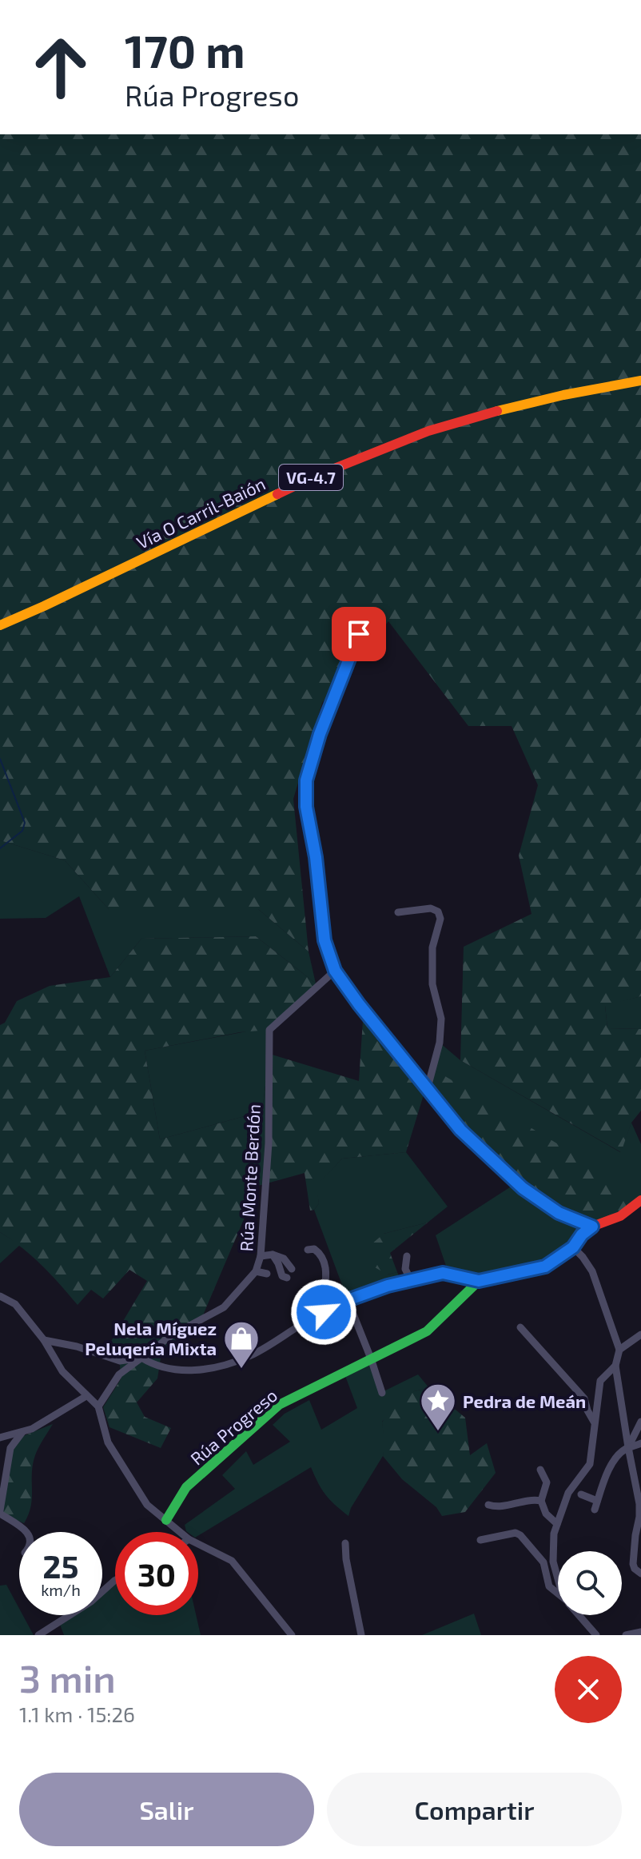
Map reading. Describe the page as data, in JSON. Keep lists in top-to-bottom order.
{
  "streets": {
    "main road": ["VG-4.7", "Vía O Carril-Baión", "Rúa Progreso"],
    "street": ["Rúa Monte Berdón"]
  },
  "places": {
    "shop": ["Nela Míguez Peluqería Mixta"],
    "place": ["Pedra de Meán"]
  },
  "page": {
    "turn": ["170 m", "Rúa Progreso"],
    "speed": "25 km/h",
    "limit": "30",
    "heading": ["3 min", "1.1 km · 15:26"],
    "buttons": ["Salir", "Compartir"]
  }
}
